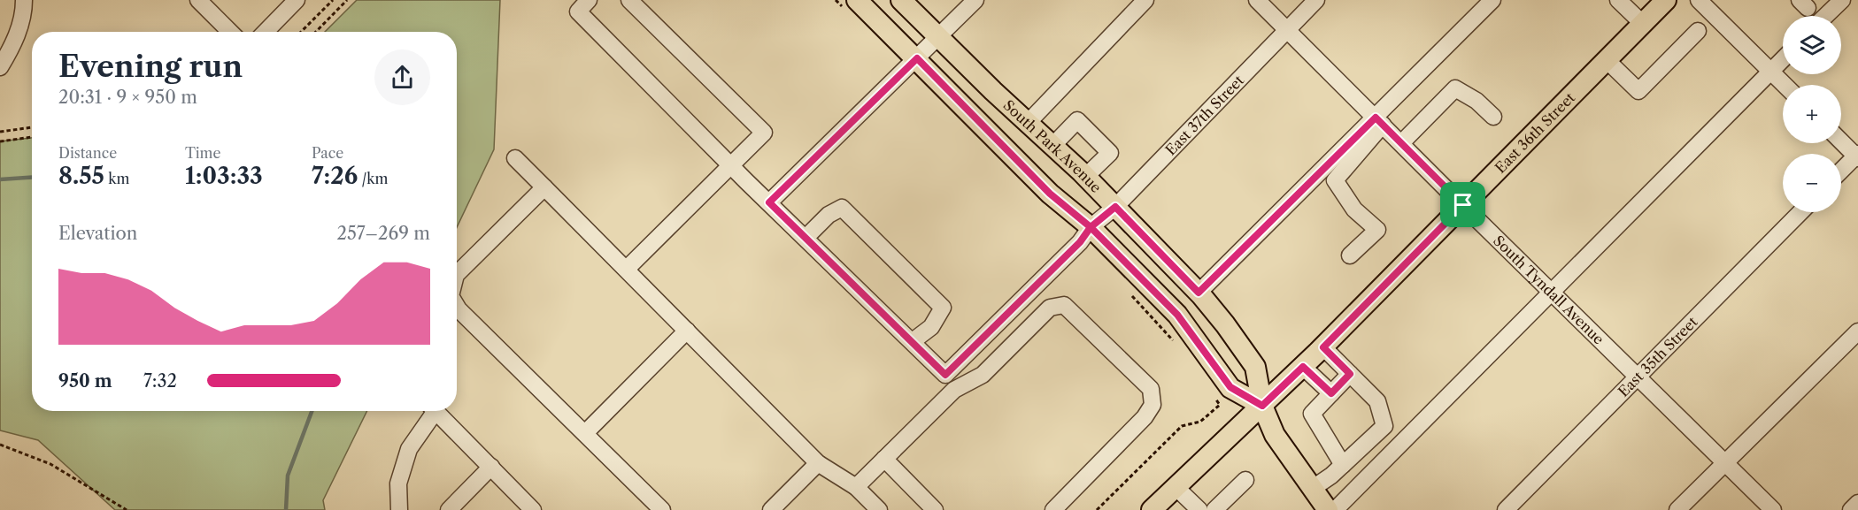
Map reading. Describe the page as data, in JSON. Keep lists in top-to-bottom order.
{
  "streets": {
    "main road": ["East 36th Street", "South Park Avenue"],
    "street": ["East 37th Street", "South Tyndall Avenue", "East 35th Street"]
  },
  "crossings": [
    ["East 37th Street", "South Park Avenue"],
    ["East 37th Street", "South Tyndall Avenue"],
    ["East 36th Street", "South Park Avenue"],
    ["East 36th Street", "South Tyndall Avenue"],
    ["South Tyndall Avenue", "East 35th Street"]
  ],
  "page": {
    "map_buttons": ["+", "−"],
    "heading": ["Evening run", "20:31 · 9 × 950 m"],
    "stats": [
      ["Distance", "8.55 km"],
      ["Time", "1:03:33"],
      ["Pace", "7:26 /km"]
    ],
    "chart": ["Elevation", "257–269 m"],
    "list": [
      {
        "name": "950 m",
        "note": "7:32"
      }
    ]
  }
}
